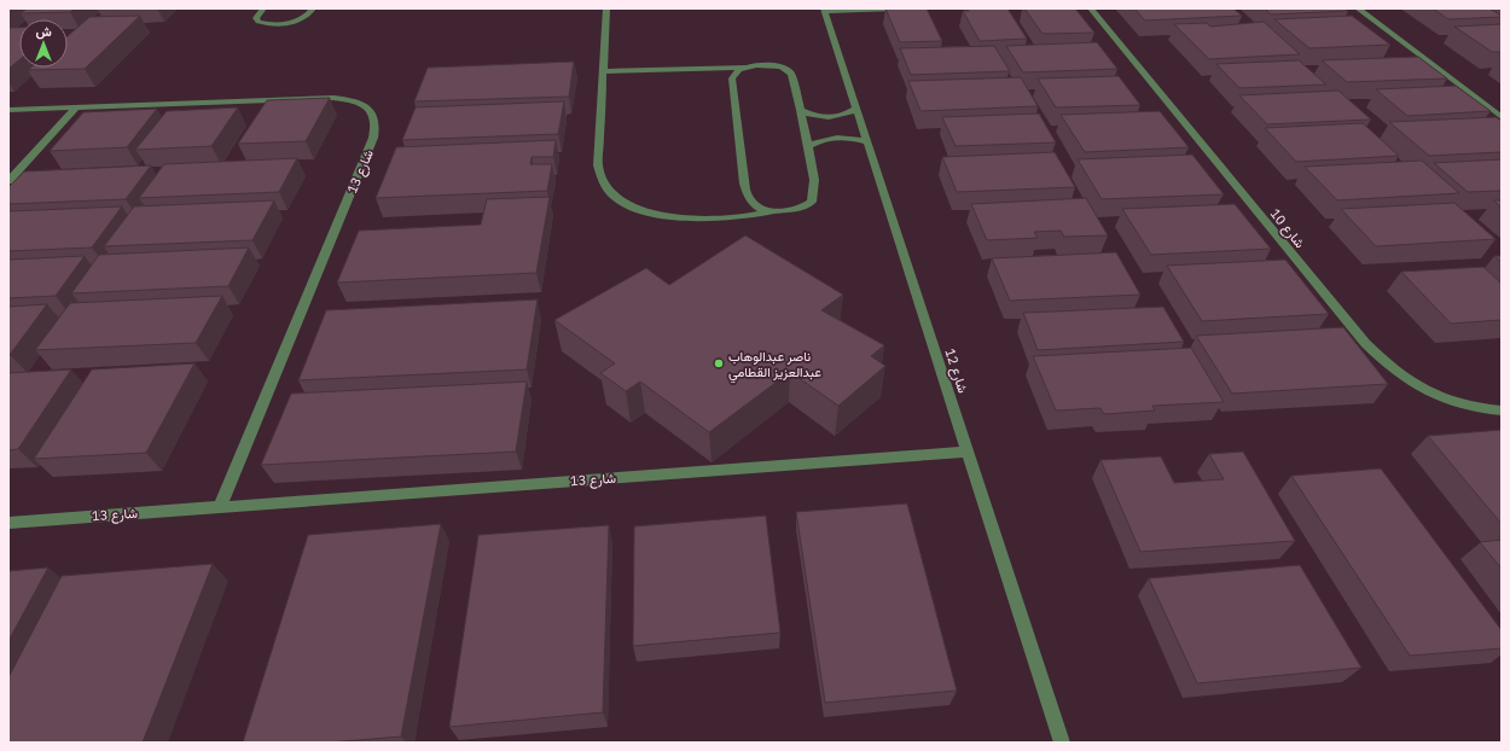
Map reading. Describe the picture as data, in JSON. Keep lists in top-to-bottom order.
{
  "streets": {
    "street": ["شارع 13", "شارع 10", "شارع 12"]
  },
  "crossings": [
    ["شارع 13", "شارع 12"]
  ],
  "places": ["ناصر عبدالوهاب عبدالعزيز القطامي"],
  "north": "top"
}
